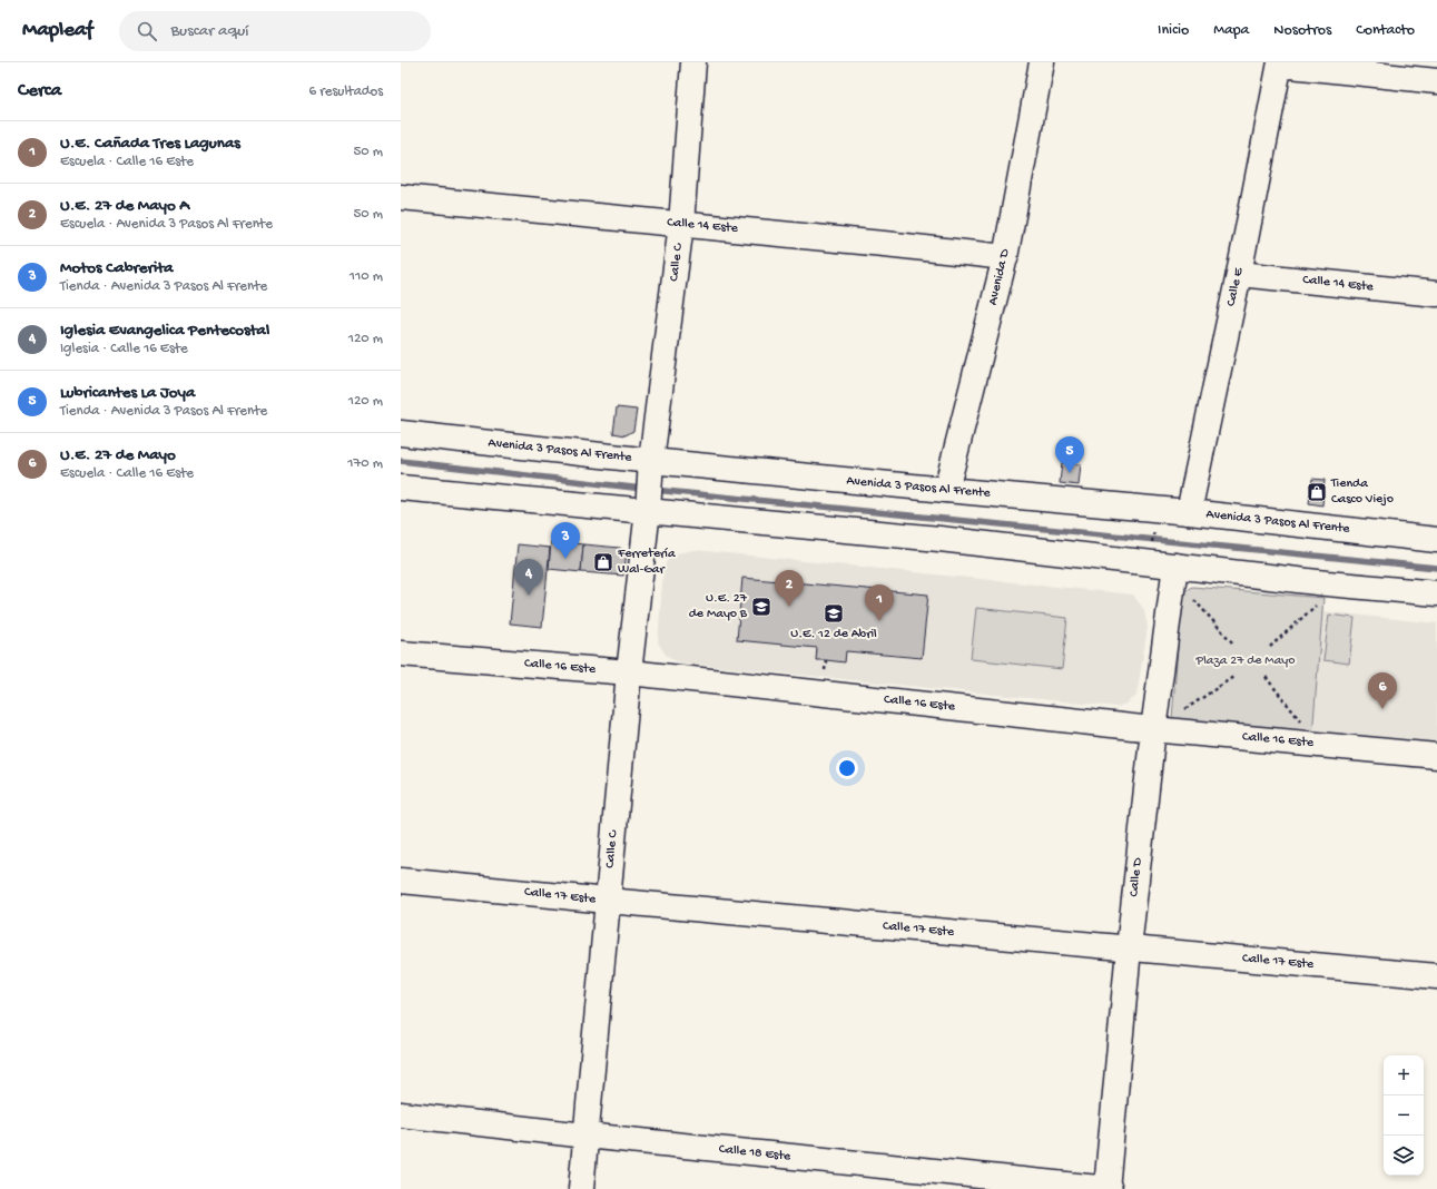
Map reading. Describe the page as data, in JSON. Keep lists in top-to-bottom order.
{
  "streets": {
    "street": [
      "Calle 14 Este",
      "Calle C",
      "Avenida D",
      "Calle E",
      "Avenida 3 Pasos Al Frente",
      "Calle 16 Este",
      "Calle D",
      "Calle 17 Este",
      "Calle 18 Este"
    ]
  },
  "crossings": [
    ["Calle 14 Este", "Calle C"],
    ["Calle 14 Este", "Avenida D"],
    ["Calle 14 Este", "Calle E"],
    ["Calle C", "Avenida 3 Pasos Al Frente"],
    ["Calle C", "Calle 16 Este"],
    ["Calle C", "Calle 17 Este"],
    ["Calle C", "Calle 18 Este"],
    ["Avenida D", "Avenida 3 Pasos Al Frente"],
    ["Calle E", "Avenida 3 Pasos Al Frente"],
    ["Calle 16 Este", "Calle D"],
    ["Calle D", "Calle 17 Este"],
    ["Calle D", "Calle 18 Este"]
  ],
  "parks": ["Plaza 27 de Mayo"],
  "places": {
    "shop": ["Tienda Casco Viejo", "Ferretería Wal-Gar"],
    "school or university": ["U.E. 27 de Mayo B", "U.E. 12 de Abril"]
  },
  "page": {
    "header": "Mapleaf",
    "search": "Buscar aquí",
    "nav": [
      "Inicio",
      "Mapa",
      "Nosotros",
      "Contacto"
    ],
    "heading": ["Cerca", "6 resultados"],
    "list": [
      {
        "mark": "1",
        "name": "U.E. Cañada Tres Lagunas",
        "note": "Escuela · Calle 16 Este",
        "value": "50 m"
      },
      {
        "mark": "2",
        "name": "U.E. 27 de Mayo A",
        "note": "Escuela · Avenida 3 Pasos Al Frente",
        "value": "50 m"
      },
      {
        "mark": "3",
        "name": "Motos Cabrerita",
        "note": "Tienda · Avenida 3 Pasos Al Frente",
        "value": "110 m"
      },
      {
        "mark": "4",
        "name": "Iglesia Evangelica Pentecostal",
        "note": "Iglesia · Calle 16 Este",
        "value": "120 m"
      },
      {
        "mark": "5",
        "name": "Lubricantes La Joya",
        "note": "Tienda · Avenida 3 Pasos Al Frente",
        "value": "120 m"
      },
      {
        "mark": "6",
        "name": "U.E. 27 de Mayo",
        "note": "Escuela · Calle 16 Este",
        "value": "170 m"
      }
    ],
    "pins": [
      "5",
      "3",
      "4",
      "2",
      "1",
      "6"
    ],
    "map_buttons": ["+", "−"]
  }
}
